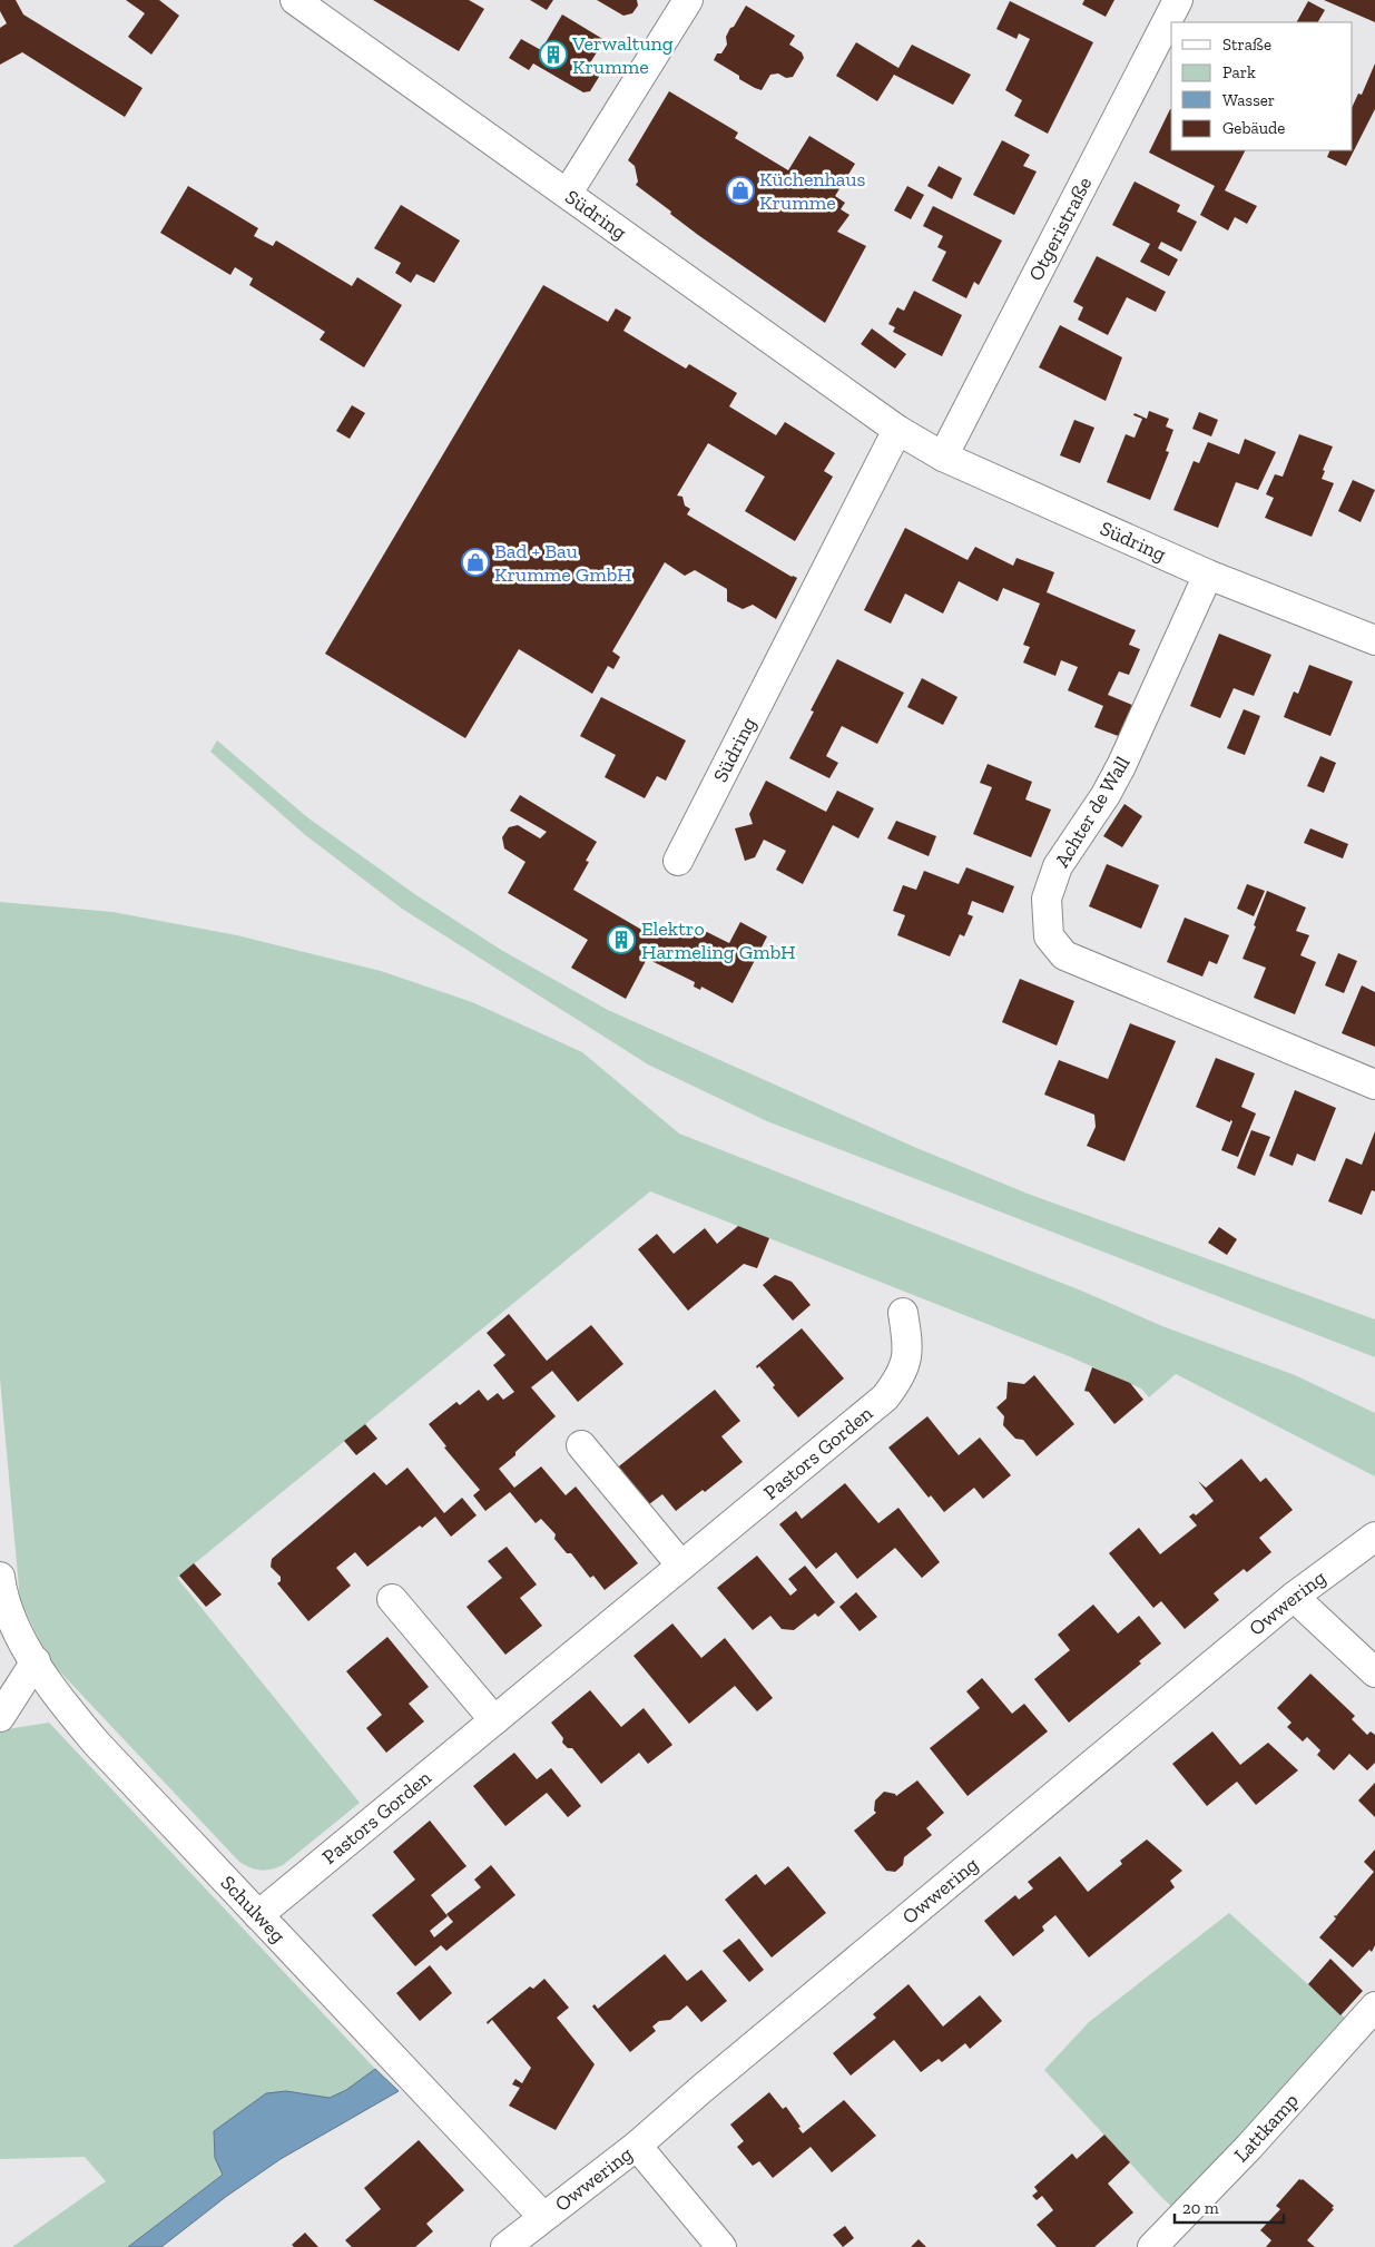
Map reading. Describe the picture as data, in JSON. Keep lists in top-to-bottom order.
{
  "streets": {
    "street": [
      "Südring",
      "Otgeristraße",
      "Achter de Wall",
      "Pastors Gorden",
      "Owwering",
      "Schulweg",
      "Lattkamp"
    ]
  },
  "crossings": [
    ["Südring", "Otgeristraße"],
    ["Südring", "Achter de Wall"],
    ["Pastors Gorden", "Schulweg"],
    ["Owwering", "Schulweg"]
  ],
  "places": {
    "building": ["Verwaltung Krumme", "Elektro Harmeling GmbH"],
    "shop": ["Küchenhaus Krumme", "Bad + Bau Krumme GmbH"]
  },
  "legend": [
    "Straße",
    "Park",
    "Wasser",
    "Gebäude"
  ],
  "scale_bar": "20 m"
}
